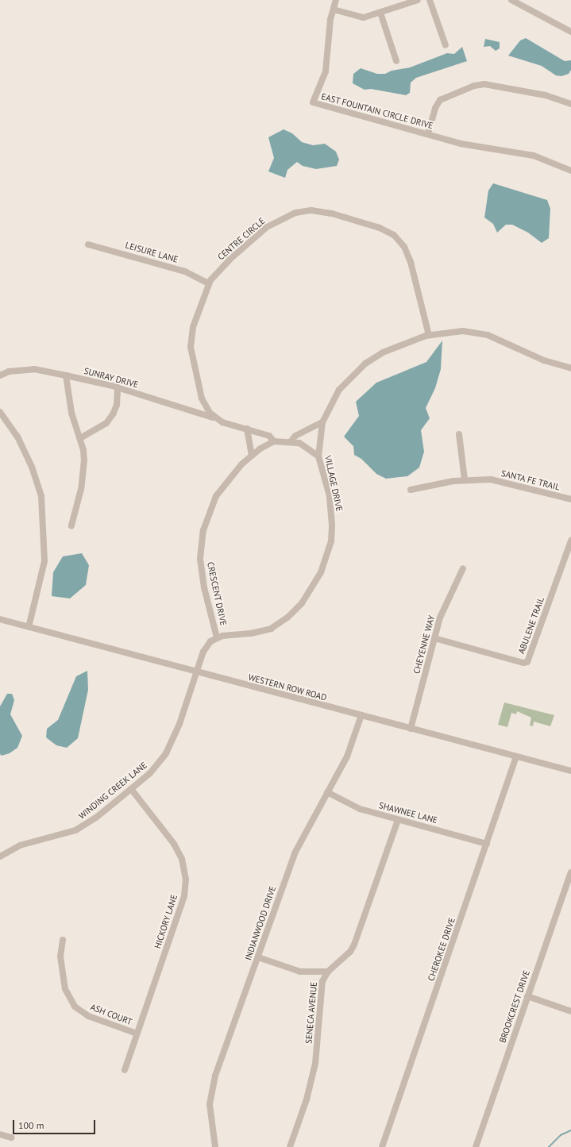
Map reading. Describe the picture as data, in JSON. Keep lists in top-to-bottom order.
{
  "streets": {
    "street": [
      "EAST FOUNTAIN CIRCLE DRIVE",
      "CENTRE CIRCLE",
      "LEISURE LANE",
      "SUNRAY DRIVE",
      "SANTA FE TRAIL",
      "VILLAGE DRIVE",
      "CRESCENT DRIVE",
      "ABULENE TRAIL",
      "CHEYENNE WAY",
      "WESTERN ROW ROAD",
      "WINDING CREEK LANE",
      "SHAWNEE LANE",
      "HICKORY LANE",
      "INDIANWOOD DRIVE",
      "CHEROKEE DRIVE",
      "BROOKCREST DRIVE",
      "SENECA AVENUE",
      "ASH COURT"
    ]
  },
  "crossings": [
    ["CENTRE CIRCLE", "LEISURE LANE"],
    ["CENTRE CIRCLE", "SUNRAY DRIVE"],
    ["CENTRE CIRCLE", "VILLAGE DRIVE"],
    ["VILLAGE DRIVE", "CRESCENT DRIVE"],
    ["ABULENE TRAIL", "CHEYENNE WAY"],
    ["CHEYENNE WAY", "WESTERN ROW ROAD"],
    ["WESTERN ROW ROAD", "WINDING CREEK LANE"],
    ["WESTERN ROW ROAD", "INDIANWOOD DRIVE"],
    ["WESTERN ROW ROAD", "CHEROKEE DRIVE"],
    ["WINDING CREEK LANE", "HICKORY LANE"],
    ["SHAWNEE LANE", "INDIANWOOD DRIVE"],
    ["SHAWNEE LANE", "CHEROKEE DRIVE"],
    ["SHAWNEE LANE", "SENECA AVENUE"],
    ["HICKORY LANE", "ASH COURT"]
  ],
  "scale_bar": "100 m"
}
